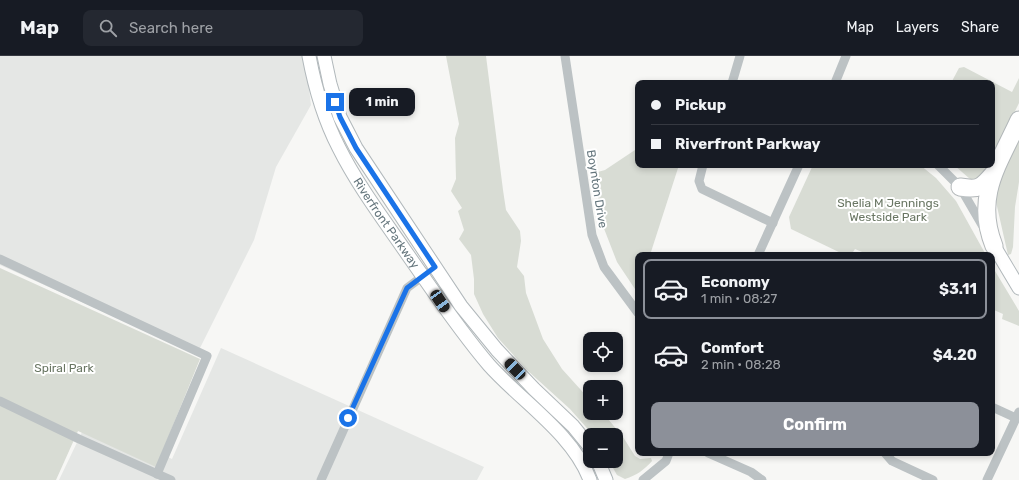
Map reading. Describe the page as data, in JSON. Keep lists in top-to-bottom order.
{
  "streets": {
    "main road": ["Riverfront Parkway"],
    "street": ["Boynton Drive"]
  },
  "parks": ["Shelia M Jennings Westside Park", "Spiral Park"],
  "page": {
    "header": "Map",
    "search": "Search here",
    "nav": ["Map", "Layers", "Share"],
    "banner": ["Pickup", "Riverfront Parkway"],
    "bubble": "1 min",
    "list": [
      {
        "name": "Economy",
        "note": "1 min · 08:27",
        "value": "$3.11"
      },
      {
        "name": "Comfort",
        "note": "2 min · 08:28",
        "value": "$4.20"
      }
    ],
    "map_buttons": ["+", "−"],
    "buttons": "Confirm"
  }
}
